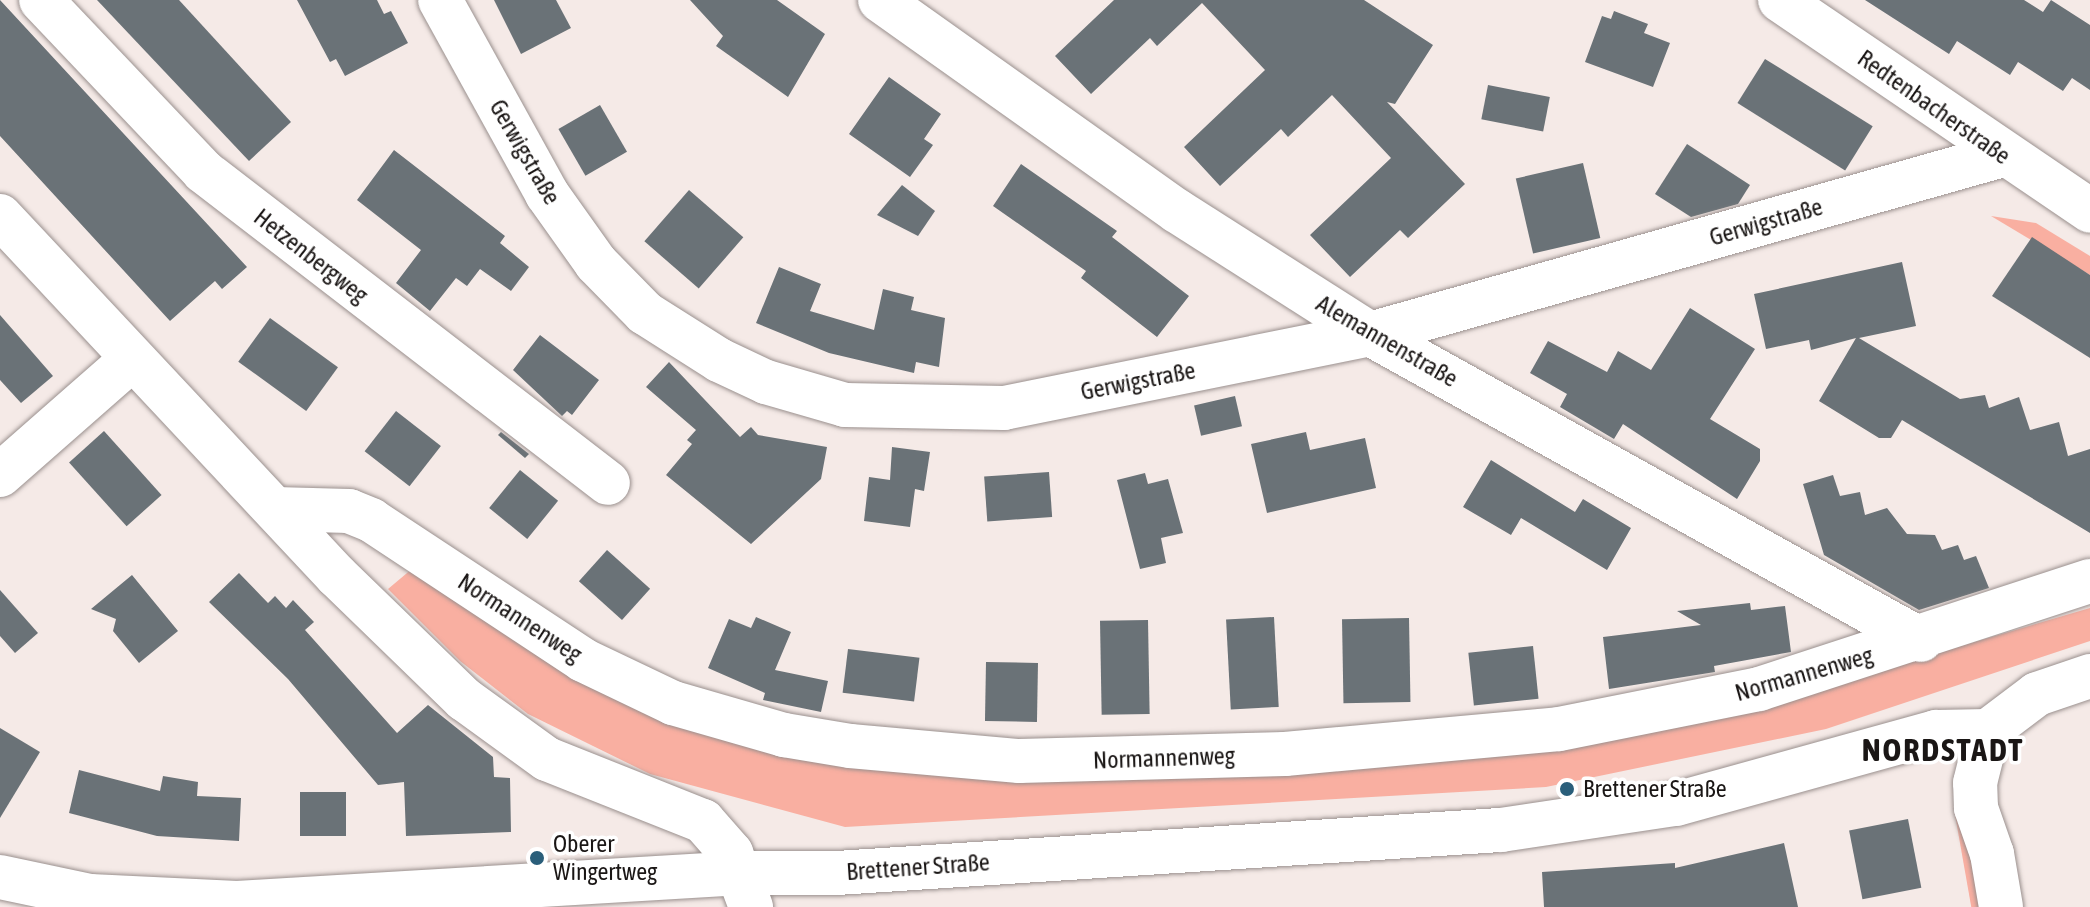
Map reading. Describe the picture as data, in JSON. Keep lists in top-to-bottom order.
{
  "streets": {
    "street": [
      "Redtenbacherstraße",
      "Gerwigstraße",
      "Hetzenbergweg",
      "Alemannenstraße",
      "Normannenweg",
      "Brettener Straße"
    ]
  },
  "crossings": [
    ["Redtenbacherstraße", "Gerwigstraße"],
    ["Gerwigstraße", "Alemannenstraße"],
    ["Alemannenstraße", "Normannenweg"]
  ],
  "districts": ["NORDSTADT"],
  "places": ["Brettener Straße", "Oberer Wingertweg"]
}
